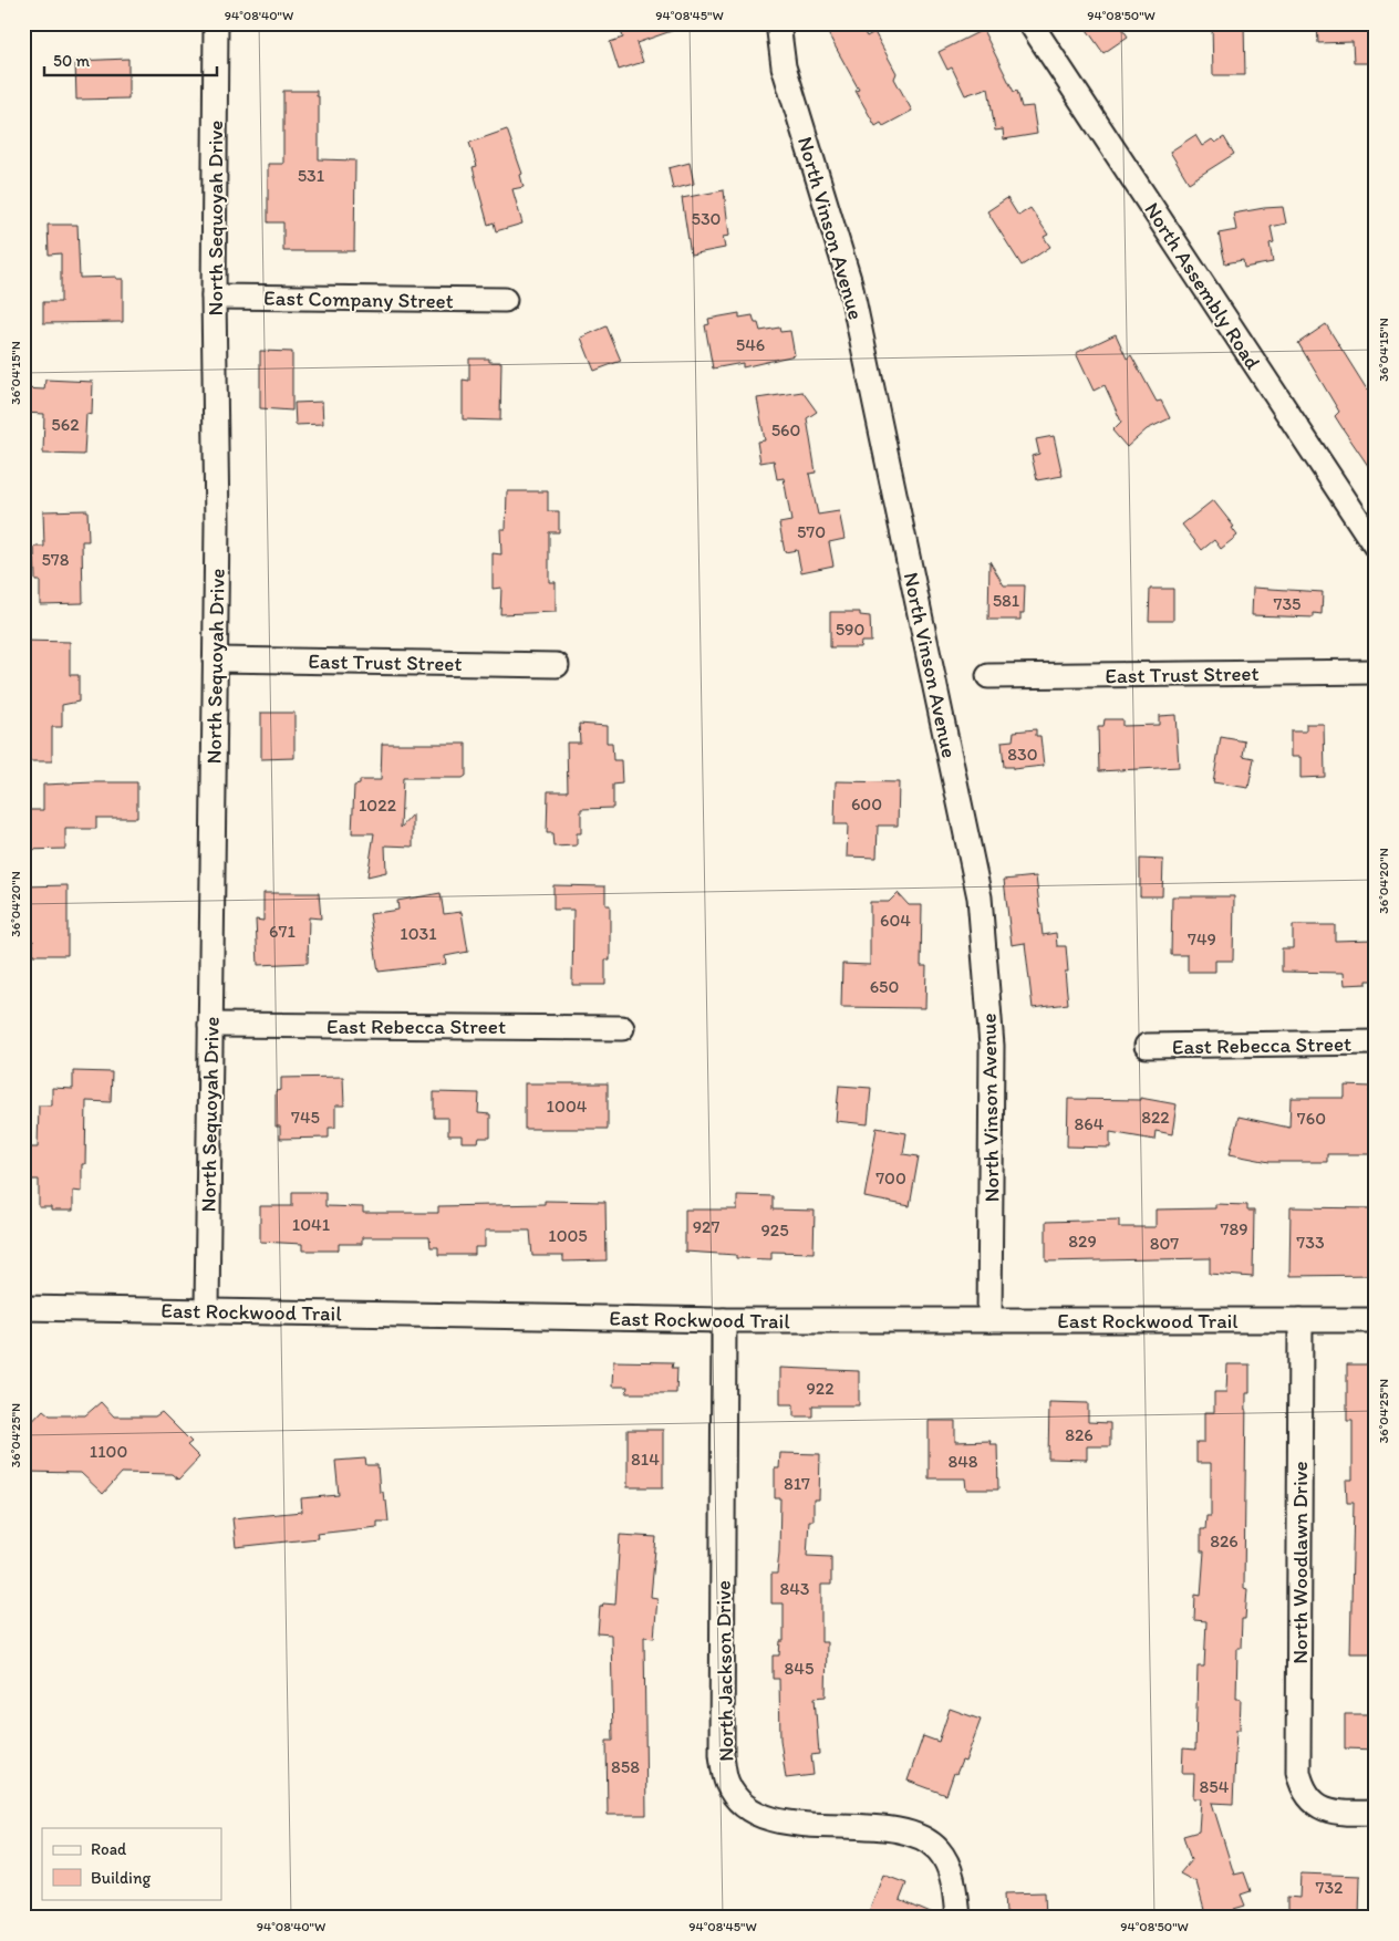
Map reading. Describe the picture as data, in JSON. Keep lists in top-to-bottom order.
{
  "streets": {
    "street": [
      "North Sequoyah Drive",
      "North Vinson Avenue",
      "North Assembly Road",
      "East Company Street",
      "East Trust Street",
      "East Rebecca Street",
      "East Rockwood Trail",
      "North Woodlawn Drive",
      "North Jackson Drive"
    ]
  },
  "crossings": [
    ["North Sequoyah Drive", "East Company Street"],
    ["North Sequoyah Drive", "East Trust Street"],
    ["North Sequoyah Drive", "East Rebecca Street"],
    ["North Sequoyah Drive", "East Rockwood Trail"],
    ["North Vinson Avenue", "East Rockwood Trail"],
    ["East Rockwood Trail", "North Woodlawn Drive"],
    ["East Rockwood Trail", "North Jackson Drive"]
  ],
  "house_numbers": [
    "531",
    "530",
    "546",
    "562",
    "560",
    "570",
    "578",
    "581",
    "735",
    "590",
    "830",
    "600",
    "1022",
    "604",
    "671",
    "1031",
    "749",
    "650",
    "1004",
    "745",
    "822",
    "760",
    "864",
    "700",
    "1041",
    "927",
    "789",
    "925",
    "1005",
    "829",
    "733",
    "807",
    "922",
    "826",
    "1100",
    "814",
    "848",
    "817",
    "826",
    "843",
    "845",
    "858",
    "854",
    "732"
  ],
  "legend": ["Road", "Building"],
  "scale_bar": "50 m",
  "coordinates": [
    "94°08'40\"W",
    "94°08'45\"W",
    "94°08'50\"W",
    "36°04'15\"N",
    "36°04'20\"N",
    "36°04'25\"N"
  ]
}
